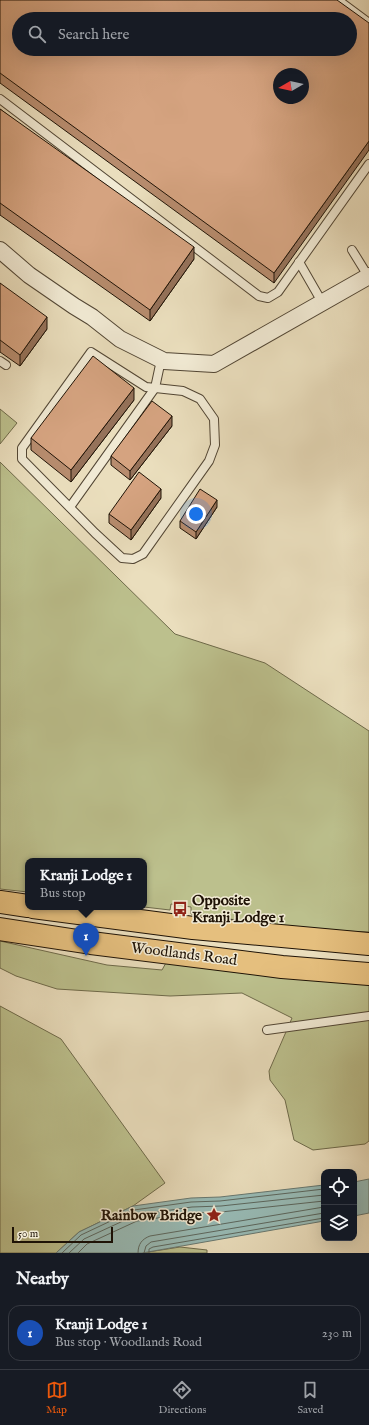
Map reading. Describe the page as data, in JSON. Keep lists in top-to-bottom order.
{
  "streets": {
    "main road": ["Woodlands Road"]
  },
  "places": {
    "bus stop": ["Opposite Kranji Lodge 1"],
    "place": ["Rainbow Bridge"]
  },
  "scale_bar": "50 m",
  "north": "left",
  "page": {
    "search": "Search here",
    "popup": ["Kranji Lodge 1", "Bus stop"],
    "pins": "1",
    "scale": "50 m",
    "heading": "Nearby",
    "list": [
      {
        "mark": "1",
        "name": "Kranji Lodge 1",
        "note": "Bus stop · Woodlands Road",
        "value": "230 m"
      }
    ],
    "nav": ["Map", "Directions", "Saved"]
  }
}
